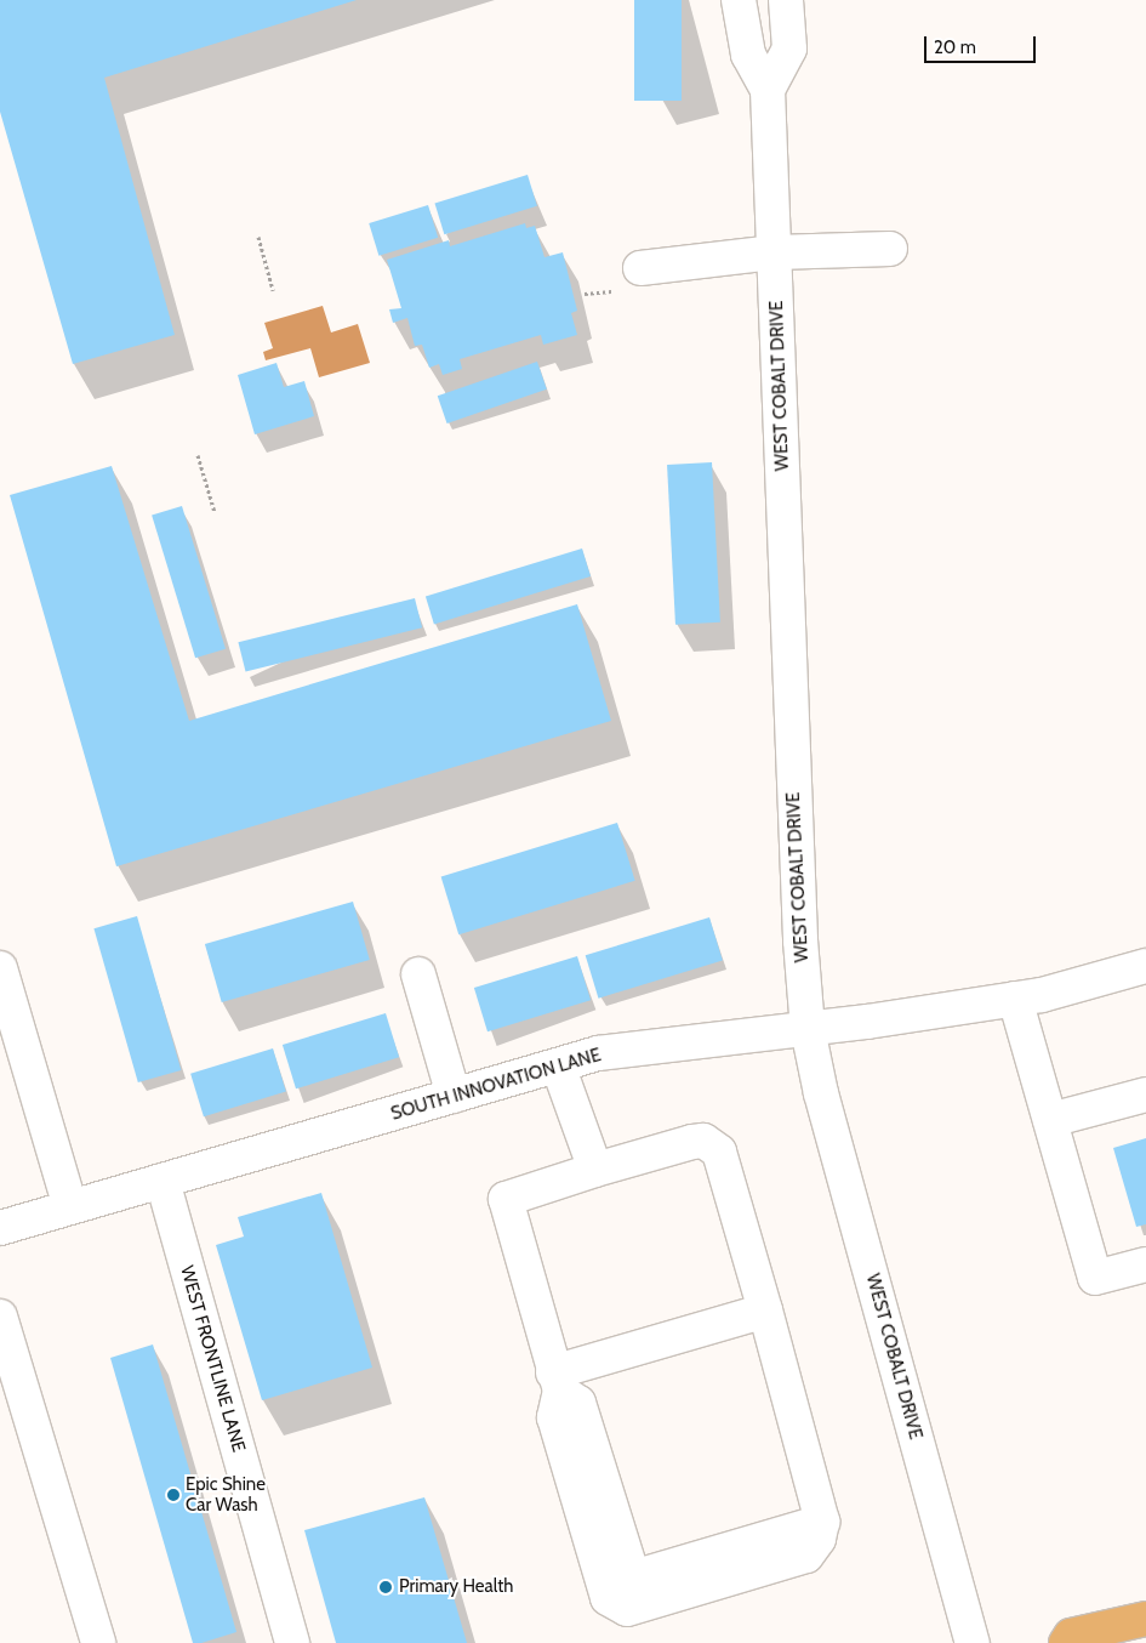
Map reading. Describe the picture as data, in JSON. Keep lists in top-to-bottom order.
{
  "streets": {
    "street": ["WEST COBALT DRIVE", "SOUTH INNOVATION LANE", "WEST FRONTLINE LANE"]
  },
  "crossings": [
    ["WEST COBALT DRIVE", "SOUTH INNOVATION LANE"],
    ["SOUTH INNOVATION LANE", "WEST FRONTLINE LANE"]
  ],
  "places": ["Epic Shine Car Wash", "Primary Health"],
  "scale_bar": "20 m"
}
